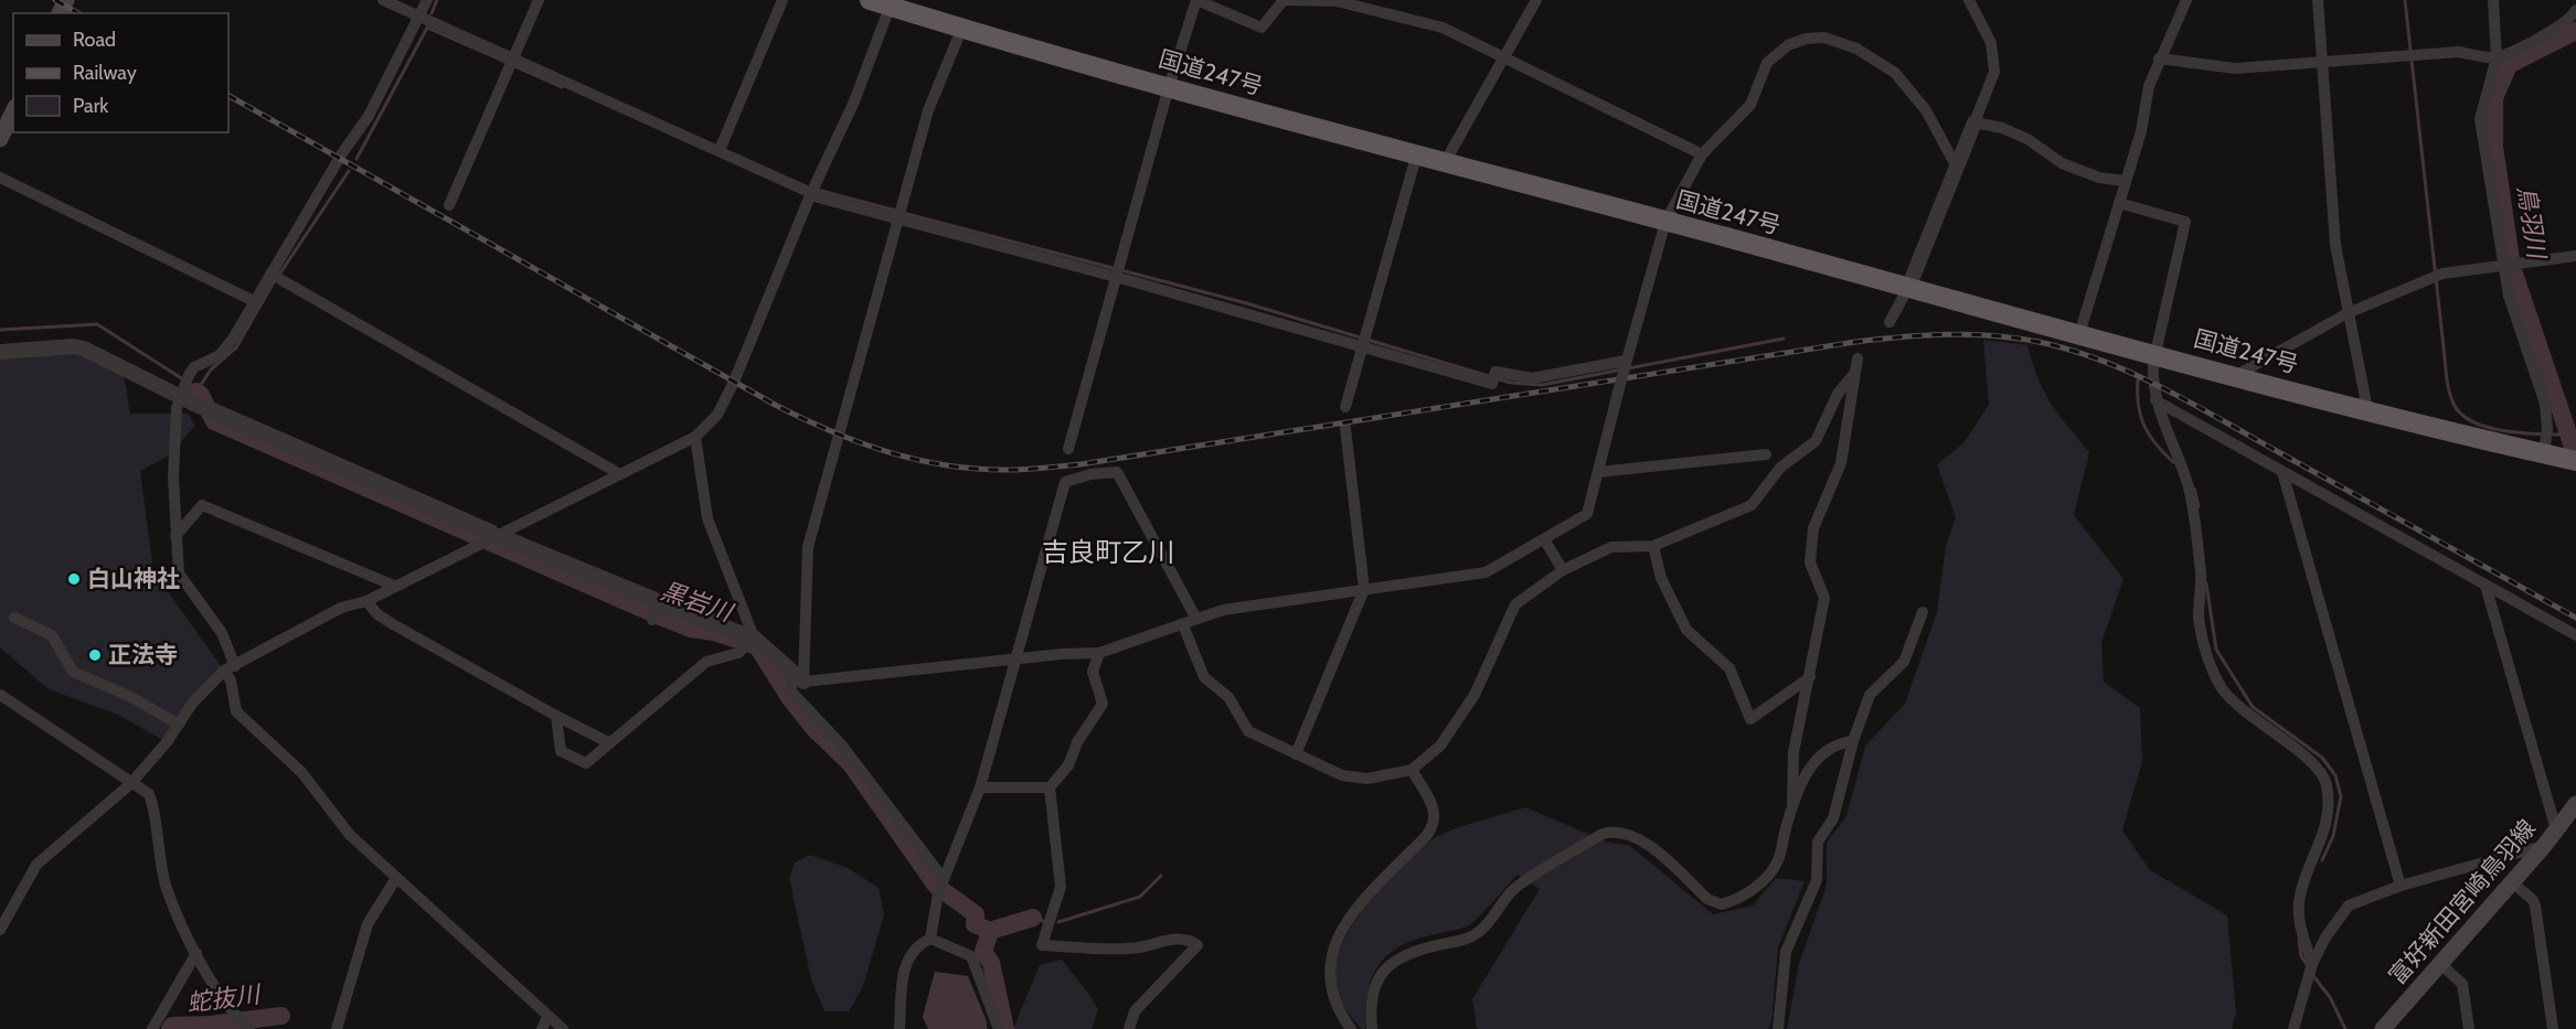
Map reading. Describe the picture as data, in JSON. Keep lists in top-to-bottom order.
{
  "streets": {
    "highway": ["国道247号"],
    "main road": ["富好新田宮崎鳥羽線"]
  },
  "districts": ["吉良町乙川"],
  "water": ["鳥羽川", "黒岩川", "蛇抜川"],
  "places": ["白山神社", "正法寺"],
  "legend": ["Road", "Railway", "Park"]
}
